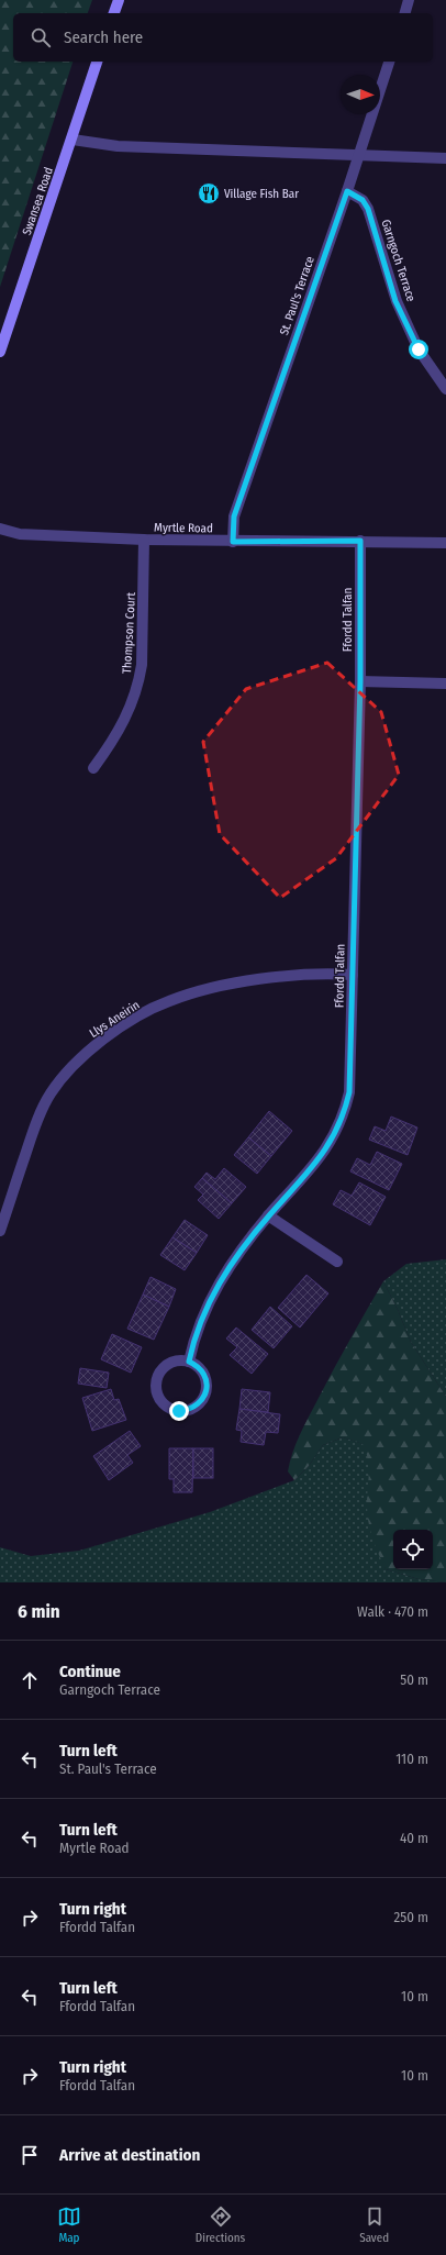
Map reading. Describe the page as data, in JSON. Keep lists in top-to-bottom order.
{
  "streets": {
    "main road": ["Swansea Road"],
    "street": [
      "Garngoch Terrace",
      "St. Paul's Terrace",
      "Myrtle Road",
      "Ffordd Talfan",
      "Thompson Court",
      "Llys Aneirin"
    ]
  },
  "crossings": [
    ["Garngoch Terrace", "St. Paul's Terrace"],
    ["St. Paul's Terrace", "Myrtle Road"],
    ["Myrtle Road", "Ffordd Talfan"],
    ["Myrtle Road", "Thompson Court"],
    ["Ffordd Talfan", "Llys Aneirin"]
  ],
  "places": {
    "restaurant": ["Village Fish Bar"]
  },
  "north": "right",
  "page": {
    "search": "Search here",
    "heading": ["6 min", "Walk · 470 m"],
    "list": [
      ["Continue", "Garngoch Terrace", "50 m"],
      ["Turn left", "St. Paul's Terrace", "110 m"],
      ["Turn left", "Myrtle Road", "40 m"],
      ["Turn right", "Ffordd Talfan", "250 m"],
      ["Turn left", "Ffordd Talfan", "10 m"],
      ["Turn right", "Ffordd Talfan", "10 m"],
      "Arrive at destination"
    ],
    "nav": ["Map", "Directions", "Saved"]
  }
}
